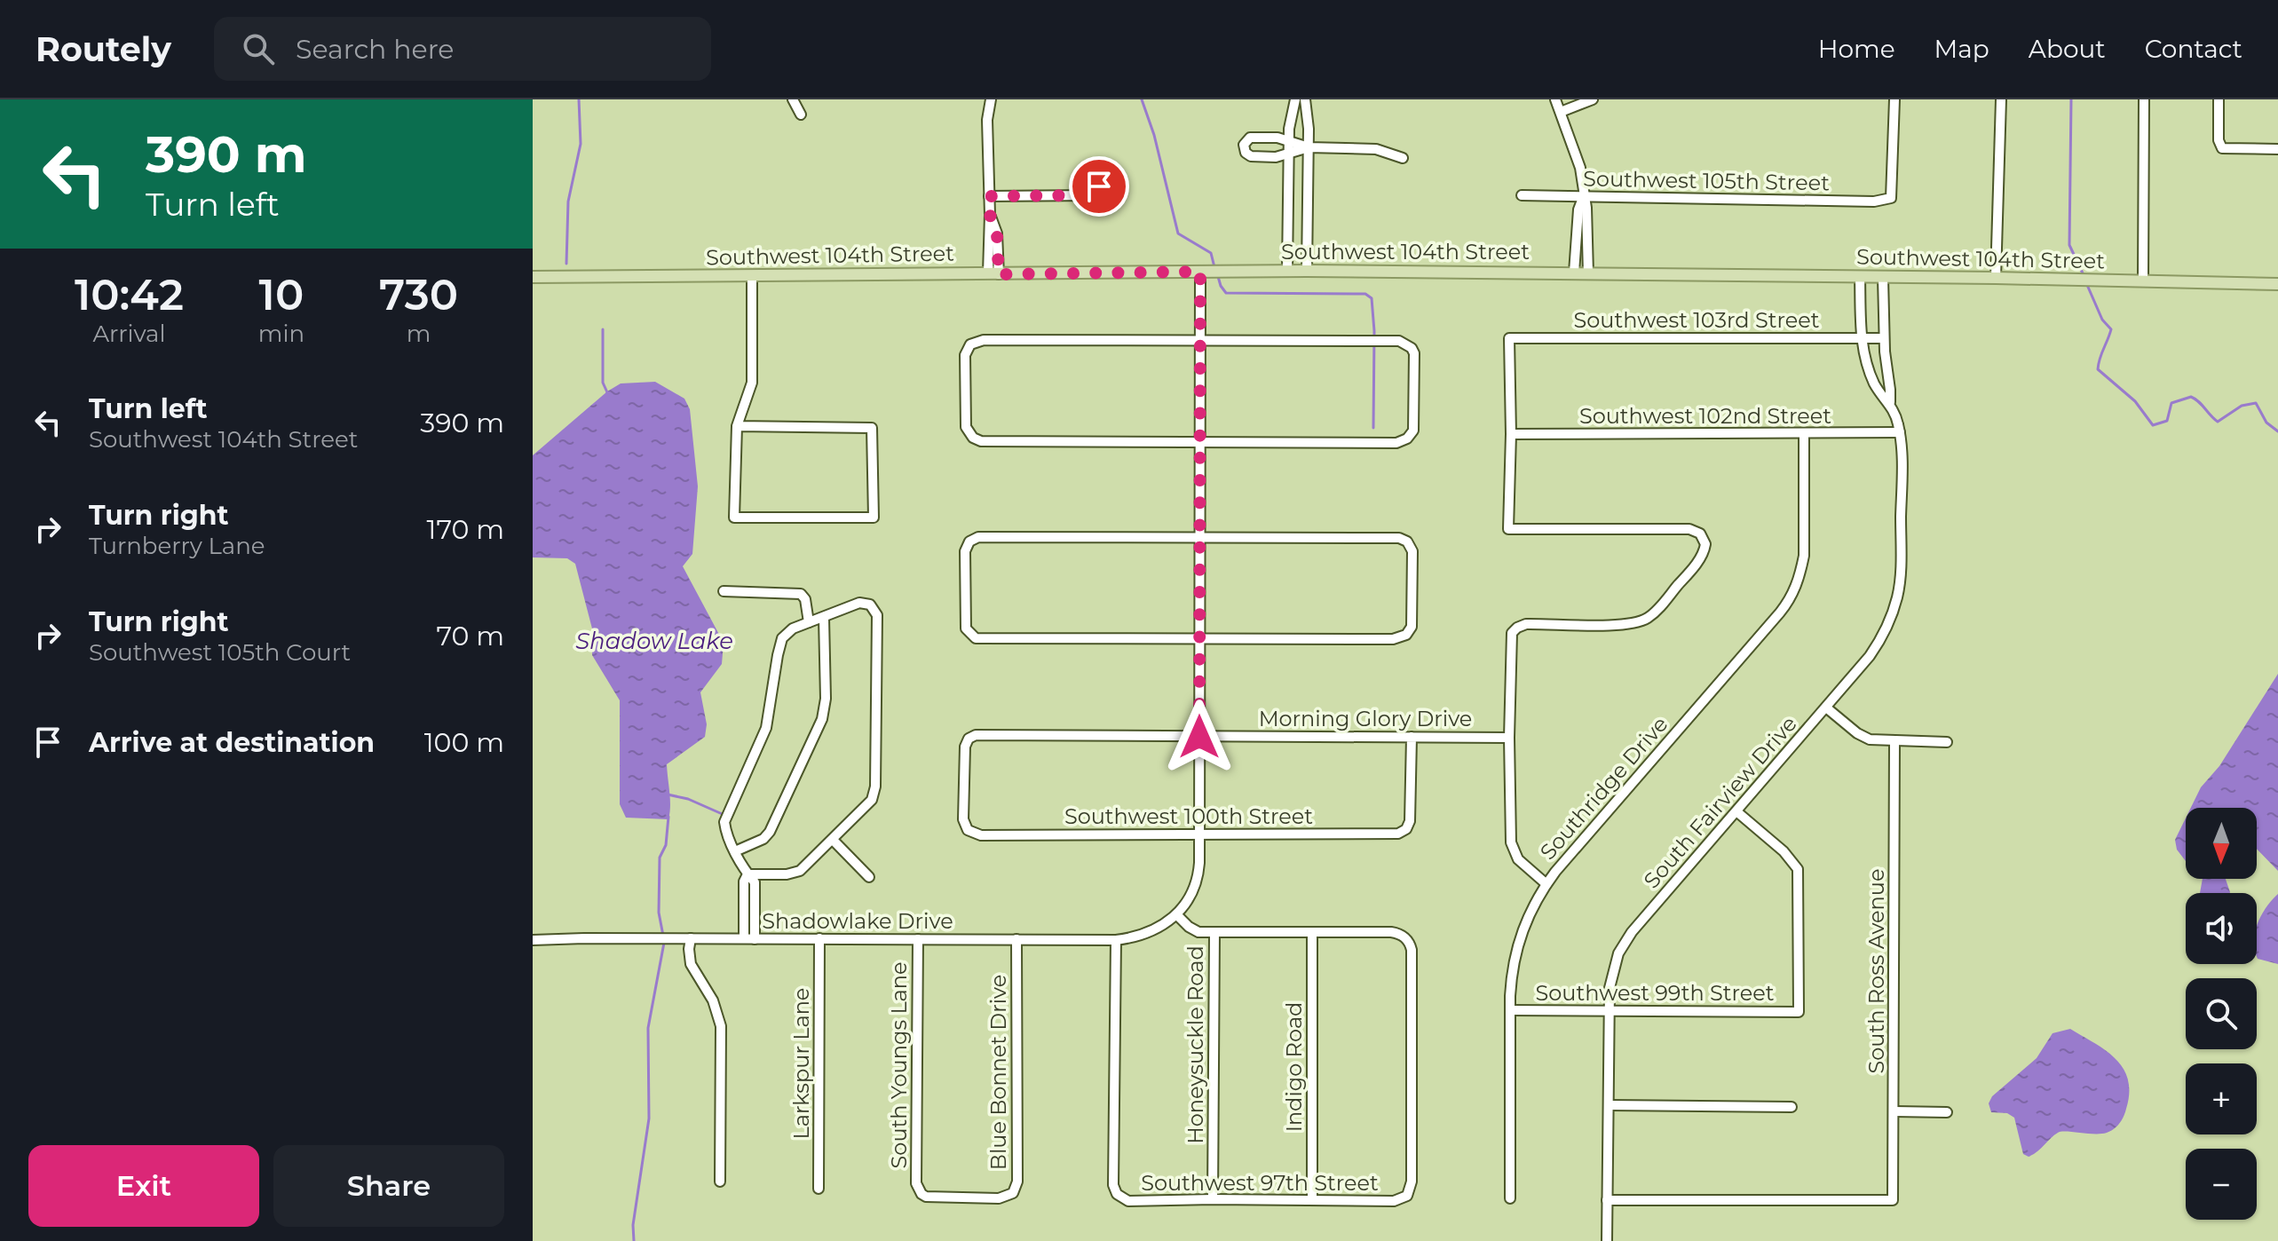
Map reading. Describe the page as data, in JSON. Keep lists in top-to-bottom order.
{
  "streets": {
    "main road": ["Southwest 104th Street"],
    "street": [
      "Southwest 105th Street",
      "Southwest 103rd Street",
      "Southwest 102nd Street",
      "Morning Glory Drive",
      "Southridge Drive",
      "South Fairview Drive",
      "Southwest 100th Street",
      "Shadowlake Drive",
      "South Ross Avenue",
      "Southwest 99th Street",
      "Honeysuckle Road",
      "Larkspur Lane",
      "South Youngs Lane",
      "Indigo Road",
      "Blue Bonnet Drive",
      "Southwest 97th Street"
    ]
  },
  "crossings": [
    ["Southwest 104th Street", "South Fairview Drive"],
    ["Southwest 103rd Street", "Southwest 102nd Street"],
    ["Southwest 103rd Street", "South Fairview Drive"],
    ["Southwest 102nd Street", "Southridge Drive"],
    ["Southwest 102nd Street", "South Fairview Drive"],
    ["Morning Glory Drive", "Southwest 100th Street"],
    ["Southridge Drive", "Southwest 99th Street"],
    ["South Fairview Drive", "South Ross Avenue"],
    ["South Fairview Drive", "Southwest 99th Street"],
    ["Shadowlake Drive", "Larkspur Lane"],
    ["Shadowlake Drive", "South Youngs Lane"],
    ["Shadowlake Drive", "Blue Bonnet Drive"],
    ["Shadowlake Drive", "Southwest 97th Street"],
    ["Honeysuckle Road", "Southwest 97th Street"],
    ["South Youngs Lane", "Blue Bonnet Drive"],
    ["Indigo Road", "Southwest 97th Street"]
  ],
  "water": ["Shadow Lake"],
  "north": "bottom",
  "page": {
    "header": "Routely",
    "search": "Search here",
    "nav": [
      "Home",
      "Map",
      "About",
      "Contact"
    ],
    "turn": ["390 m", "Turn left"],
    "eta": [
      "10:42",
      "Arrival",
      "10",
      "min",
      "730",
      "m"
    ],
    "list": [
      {
        "name": "Turn left",
        "note": "Southwest 104th Street",
        "value": "390 m"
      },
      {
        "name": "Turn right",
        "note": "Turnberry Lane",
        "value": "170 m"
      },
      {
        "name": "Turn right",
        "note": "Southwest 105th Court",
        "value": "70 m"
      },
      {
        "name": "Arrive at destination",
        "value": "100 m"
      }
    ],
    "map_buttons": ["+", "−"],
    "buttons": ["Exit", "Share"]
  }
}
